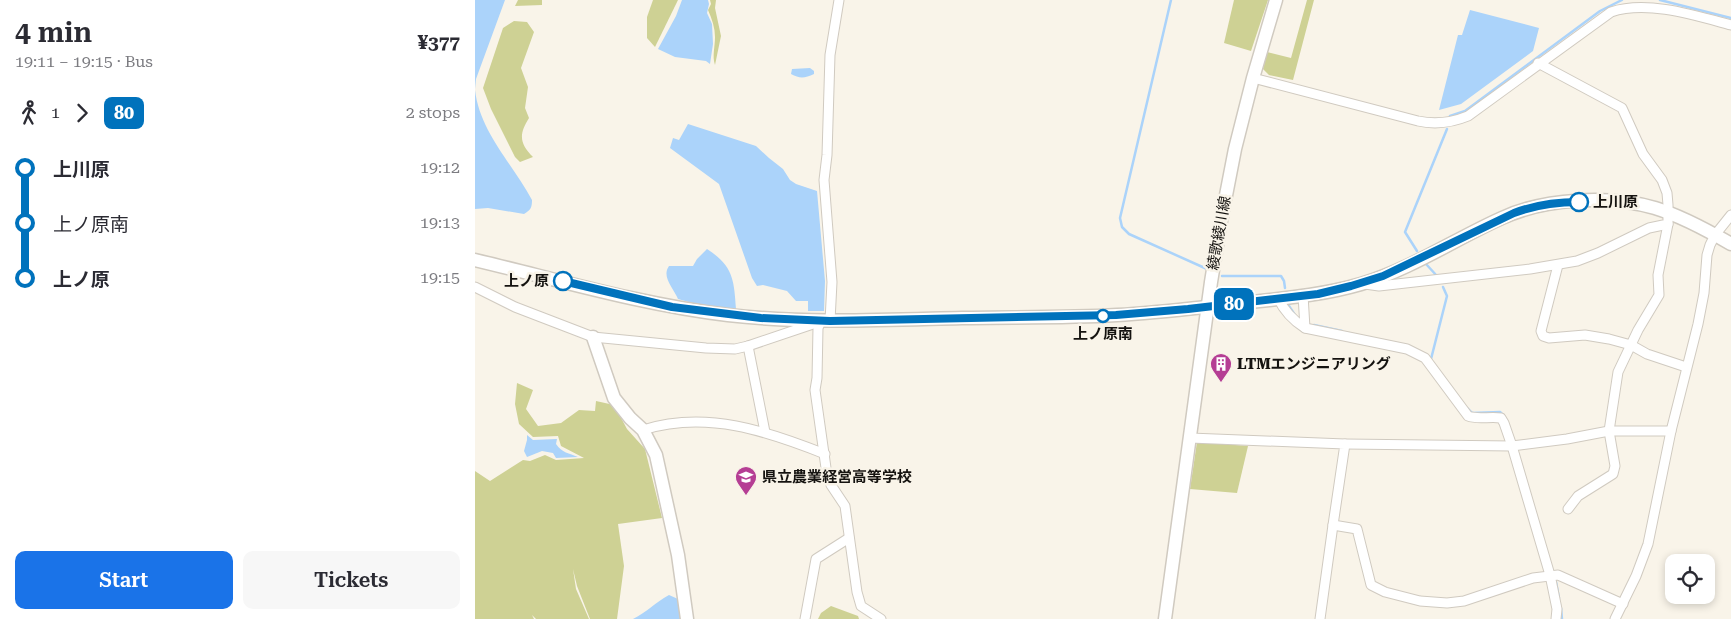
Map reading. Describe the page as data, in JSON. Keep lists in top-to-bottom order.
{
  "streets": {
    "main road": ["綾歌綾川線"]
  },
  "places": {
    "other": ["上川原", "上ノ原", "上ノ原南"],
    "building": ["LTMエンジニアリング"],
    "school or university": ["県立農業経営高等学校"]
  },
  "lines": ["bus line 80"],
  "page": {
    "heading": ["4 min", "19:11 – 19:15 · Bus", "¥377"],
    "on_map": "80",
    "legs": ["1", "80", "2 stops"],
    "list": [
      {
        "name": "上川原",
        "value": "19:12"
      },
      {
        "name": "上ノ原南",
        "value": "19:13"
      },
      {
        "name": "上ノ原",
        "value": "19:15"
      }
    ],
    "buttons": ["Start", "Tickets"]
  }
}
